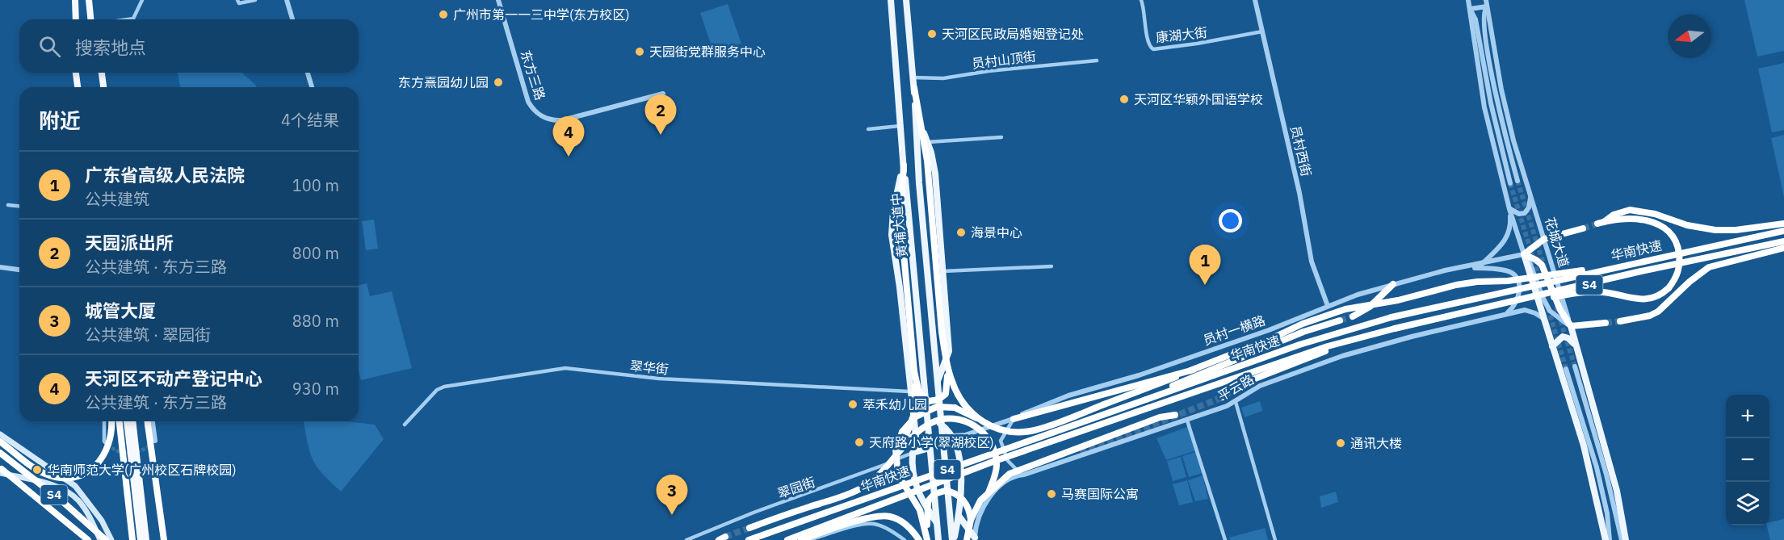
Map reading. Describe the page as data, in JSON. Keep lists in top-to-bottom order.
{
  "streets": {
    "highway": ["华南快速", "S4"],
    "main road": ["黄埔大道中", "花城大道"],
    "street": [
      "康湖大街",
      "员村山顶街",
      "东方三路",
      "员村西街",
      "员村一横路",
      "翠华街",
      "平云路",
      "翠园街"
    ]
  },
  "crossings": [
    ["康湖大街", "员村西街"],
    ["员村山顶街", "黄埔大道中"],
    ["员村西街", "员村一横路"]
  ],
  "places": [
    "广州市第一一三中学(东方校区)",
    "天河区民政局婚姻登记处",
    "天园街党群服务中心",
    "东方熹园幼儿园",
    "天河区华颖外国语学校",
    "海景中心",
    "萃禾幼儿园",
    "天府路小学(翠湖校区)",
    "通讯大楼",
    "华南师范大学(广州校区石牌校园)",
    "马赛国际公寓"
  ],
  "north": "left",
  "page": {
    "search": "搜索地点",
    "heading": ["附近", "4个结果"],
    "pins": [
      "2",
      "4",
      "1",
      "3"
    ],
    "list": [
      {
        "mark": "1",
        "name": "广东省高级人民法院",
        "note": "公共建筑",
        "value": "100 m"
      },
      {
        "mark": "2",
        "name": "天园派出所",
        "note": "公共建筑 · 东方三路",
        "value": "800 m"
      },
      {
        "mark": "3",
        "name": "城管大厦",
        "note": "公共建筑 · 翠园街",
        "value": "880 m"
      },
      {
        "mark": "4",
        "name": "天河区不动产登记中心",
        "note": "公共建筑 · 东方三路",
        "value": "930 m"
      }
    ],
    "map_buttons": ["+", "−"]
  }
}
